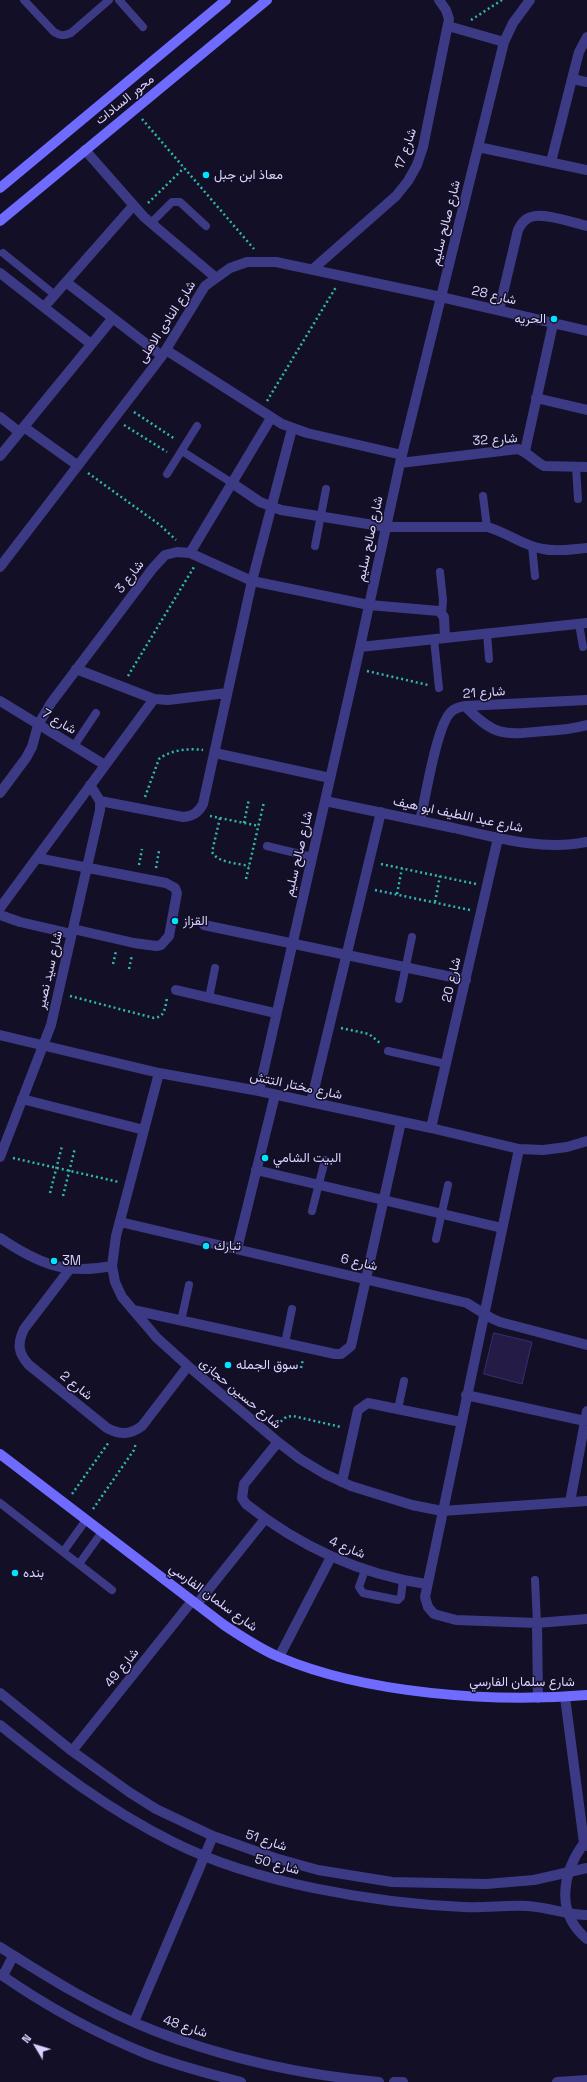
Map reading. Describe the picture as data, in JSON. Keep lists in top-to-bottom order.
{
  "streets": {
    "street": [
      "محور السادات",
      "شارع 17",
      "شارع صالح سليم",
      "شارع 28",
      "شارع النادى الاهلى",
      "شارع 32",
      "شارع 3",
      "شارع 21",
      "شارع 7",
      "شارع عبد اللطيف ابو هيف",
      "شارع سيد نصير",
      "شارع 20",
      "شارع مختار التتش",
      "شارع 6",
      "شارع 2",
      "شارع حسين حجازى",
      "شارع 4",
      "شارع سلمان الفارسي",
      "شارع 49",
      "شارع 51",
      "شارع 50",
      "شارع 48"
    ]
  },
  "crossings": [
    ["شارع 17", "شارع النادى الاهلى"],
    ["شارع صالح سليم", "شارع 28"],
    ["شارع صالح سليم", "شارع النادى الاهلى"],
    ["شارع صالح سليم", "شارع 32"],
    ["شارع صالح سليم", "شارع 3"],
    ["شارع صالح سليم", "شارع عبد اللطيف ابو هيف"],
    ["شارع صالح سليم", "شارع مختار التتش"],
    ["شارع 28", "شارع النادى الاهلى"],
    ["شارع 3", "شارع 7"],
    ["شارع 21", "شارع عبد اللطيف ابو هيف"],
    ["شارع عبد اللطيف ابو هيف", "شارع 20"],
    ["شارع سيد نصير", "شارع مختار التتش"],
    ["شارع 20", "شارع مختار التتش"],
    ["شارع مختار التتش", "شارع حسين حجازى"],
    ["شارع 6", "شارع حسين حجازى"],
    ["شارع حسين حجازى", "شارع 4"],
    ["شارع سلمان الفارسي", "شارع 49"],
    ["شارع 49", "شارع 51"]
  ],
  "places": [
    "معاذ ابن جبل",
    "الحريه",
    "القزاز",
    "البيت الشامي",
    "تبارك",
    "3M",
    "سوق الجمله",
    "بنده"
  ],
  "north": "top left"
}
